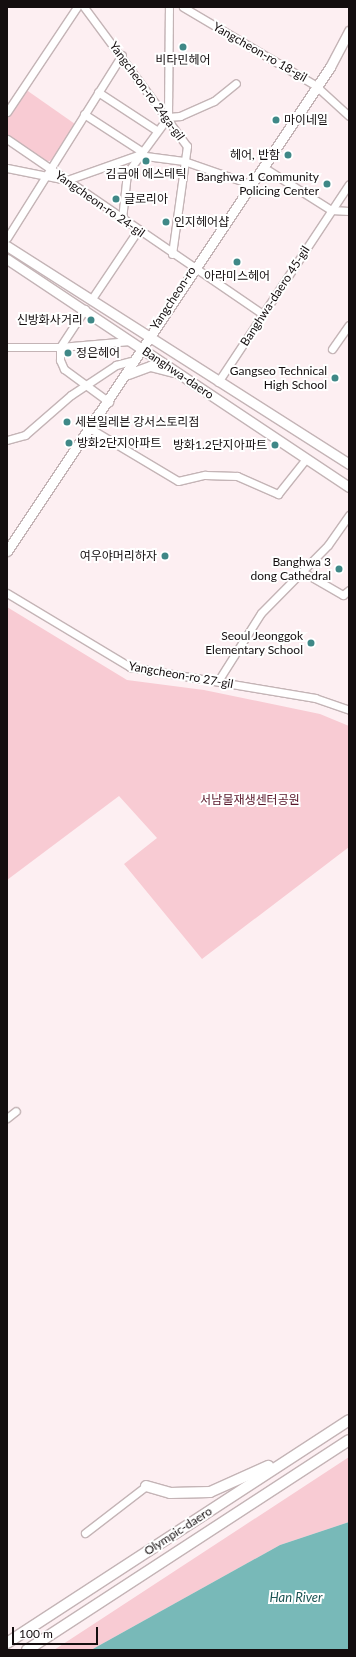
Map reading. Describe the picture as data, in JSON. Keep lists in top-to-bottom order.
{
  "streets": {
    "highway": ["Olympic-daero"],
    "main road": ["Yangcheon-ro", "Banghwa-daero"],
    "street": [
      "Yangcheon-ro 18-gil",
      "Yangcheon-ro 24ga-gil",
      "Yangcheon-ro 24-gil",
      "Banghwa-daero 45-gil",
      "Yangcheon-ro 27-gil"
    ]
  },
  "crossings": [
    ["Yangcheon-ro 18-gil", "Yangcheon-ro"],
    ["Yangcheon-ro 24ga-gil", "Yangcheon-ro 24-gil"],
    ["Yangcheon-ro 24-gil", "Banghwa-daero 45-gil"],
    ["Yangcheon-ro 24-gil", "Yangcheon-ro"],
    ["Banghwa-daero 45-gil", "Banghwa-daero"],
    ["Yangcheon-ro", "Banghwa-daero"]
  ],
  "water": ["Han River"],
  "parks": ["서남물재생센터공원"],
  "places": [
    "비타민헤어",
    "마이네일",
    "헤어, 반함",
    "김금애 에스테틱",
    "Banghwa 1 Community Policing Center",
    "글로리아",
    "인지헤어샵",
    "아라미스헤어",
    "신방화사거리",
    "정은헤어",
    "Gangseo Technical High School",
    "세븐일레븐 강서스토리점",
    "방화2단지아파트",
    "방화1.2단지아파트",
    "여우야머리하자",
    "Banghwa 3 dong Cathedral",
    "Seoul Jeonggok Elementary School"
  ],
  "scale_bar": "100 m"
}
